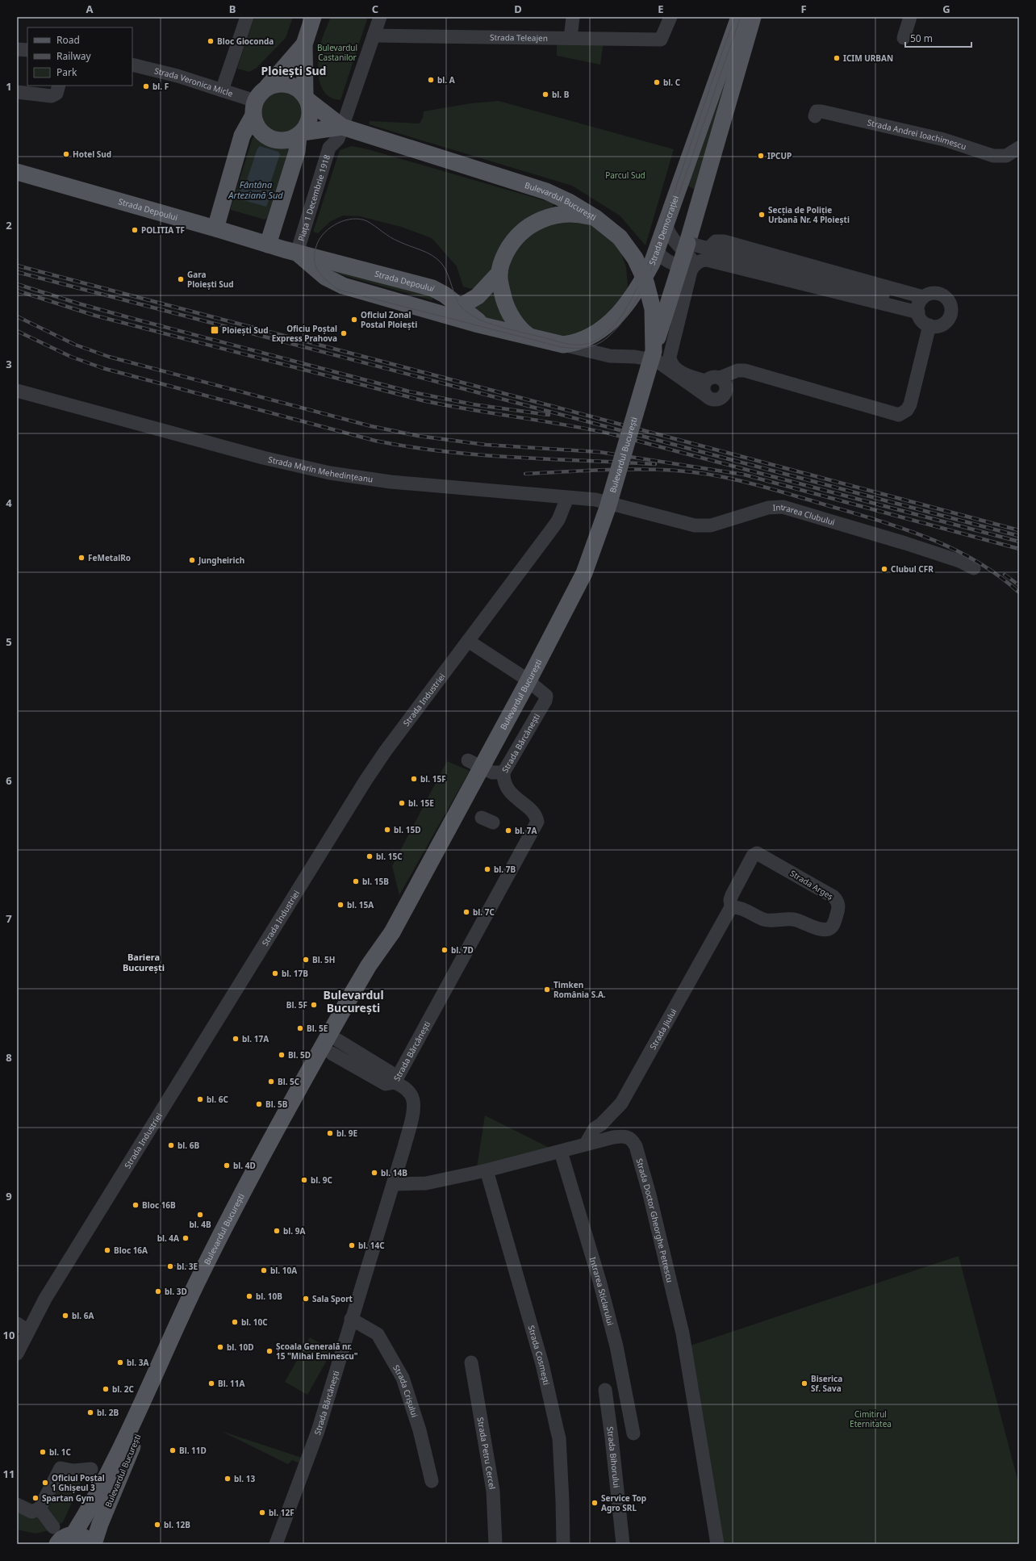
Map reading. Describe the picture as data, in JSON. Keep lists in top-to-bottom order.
{
  "streets": {
    "main road": ["Bulevardul București", "Strada Depoului", "Strada Democrației"],
    "street": [
      "Strada Teleajen",
      "Strada Veronica Micle",
      "Strada Andrei Ioachimescu",
      "Piața 1 Decembrie 1918",
      "Strada Marin Mehedințeanu",
      "Intrarea Clubului",
      "Strada Industriei",
      "Strada Bărcănești",
      "Strada Argeș",
      "Strada Jiului",
      "Strada Doctor Gheorghe Petrescu",
      "Intrarea Sticlarului",
      "Strada Cosmești",
      "Strada Crișului",
      "Strada Petru Cercel",
      "Strada Bihorului"
    ]
  },
  "crossings": [
    ["Strada Teleajen", "Piața 1 Decembrie 1918"],
    ["Strada Veronica Micle", "Bulevardul București"],
    ["Piața 1 Decembrie 1918", "Bulevardul București"],
    ["Piața 1 Decembrie 1918", "Strada Depoului"],
    ["Bulevardul București", "Strada Democrației"],
    ["Strada Depoului", "Strada Democrației"],
    ["Strada Marin Mehedințeanu", "Intrarea Clubului"],
    ["Strada Marin Mehedințeanu", "Strada Industriei"],
    ["Strada Industriei", "Strada Bărcănești"],
    ["Strada Bărcănești", "Strada Doctor Gheorghe Petrescu"],
    ["Strada Bărcănești", "Strada Crișului"],
    ["Strada Argeș", "Strada Jiului"],
    ["Strada Jiului", "Strada Doctor Gheorghe Petrescu"],
    ["Strada Doctor Gheorghe Petrescu", "Intrarea Sticlarului"],
    ["Strada Doctor Gheorghe Petrescu", "Strada Cosmești"]
  ],
  "districts": ["Ploiești Sud", "Bariera București", "Bulevardul București"],
  "water": ["Fântâna Arteziană Sud"],
  "parks": ["Bulevardul Castanilor", "Parcul Sud", "Cimitirul Eternitatea"],
  "places": {
    "other": [
      "Bloc Gioconda",
      "ICIM URBAN",
      "bl. A",
      "bl. C",
      "bl. F",
      "bl. B",
      "Hotel Sud",
      "IPCUP",
      "Secția de Poliție Urbană Nr. 4 Ploiești",
      "POLITIA TF",
      "Gara Ploiești Sud",
      "Oficiul Zonal Postal Ploiești",
      "Oficiu Poștal Express Prahova",
      "FeMetalRo",
      "Jungheirich",
      "Clubul CFR",
      "bl. 15F",
      "bl. 15E",
      "bl. 15D",
      "bl. 7A",
      "bl. 15C",
      "bl. 7B",
      "bl. 15B",
      "bl. 15A",
      "bl. 7C",
      "bl. 7D",
      "Bl. 5H",
      "bl. 17B",
      "Timken România S.A.",
      "Bl. 5F",
      "Bl. 5E",
      "bl. 17A",
      "Bl. 5D",
      "Bl. 5C",
      "bl. 6C",
      "Bl. 5B",
      "bl. 9E",
      "bl. 6B",
      "bl. 4D",
      "bl. 14B",
      "bl. 9C",
      "Bloc 16B",
      "bl. 4B",
      "bl. 9A",
      "bl. 4A",
      "bl. 14C",
      "Bloc 16A",
      "bl. 3E",
      "bl. 10A",
      "bl. 3D",
      "bl. 10B",
      "Sala Sport",
      "bl. 6A",
      "bl. 10C",
      "bl. 10D",
      "Școala Generală nr. 15 \"Mihai Eminescu\"",
      "bl. 3A",
      "Bl. 11A",
      "Biserica Sf. Sava",
      "bl. 2C",
      "bl. 2B",
      "Bl. 11D",
      "bl. 1C",
      "bl. 13",
      "Oficiul Poștal 1 Ghișeul 3",
      "Spartan Gym",
      "Service Top Agro SRL",
      "bl. 12F",
      "bl. 12B"
    ],
    "transit": ["Ploiești Sud"]
  },
  "legend": ["Road", "Railway", "Park"],
  "scale_bar": "50 m",
  "grid": {
    "columns": [
      "A",
      "B",
      "C",
      "D",
      "E",
      "F",
      "G"
    ],
    "rows": [
      "1",
      "2",
      "3",
      "4",
      "5",
      "6",
      "7",
      "8",
      "9",
      "10",
      "11"
    ]
  }
}
